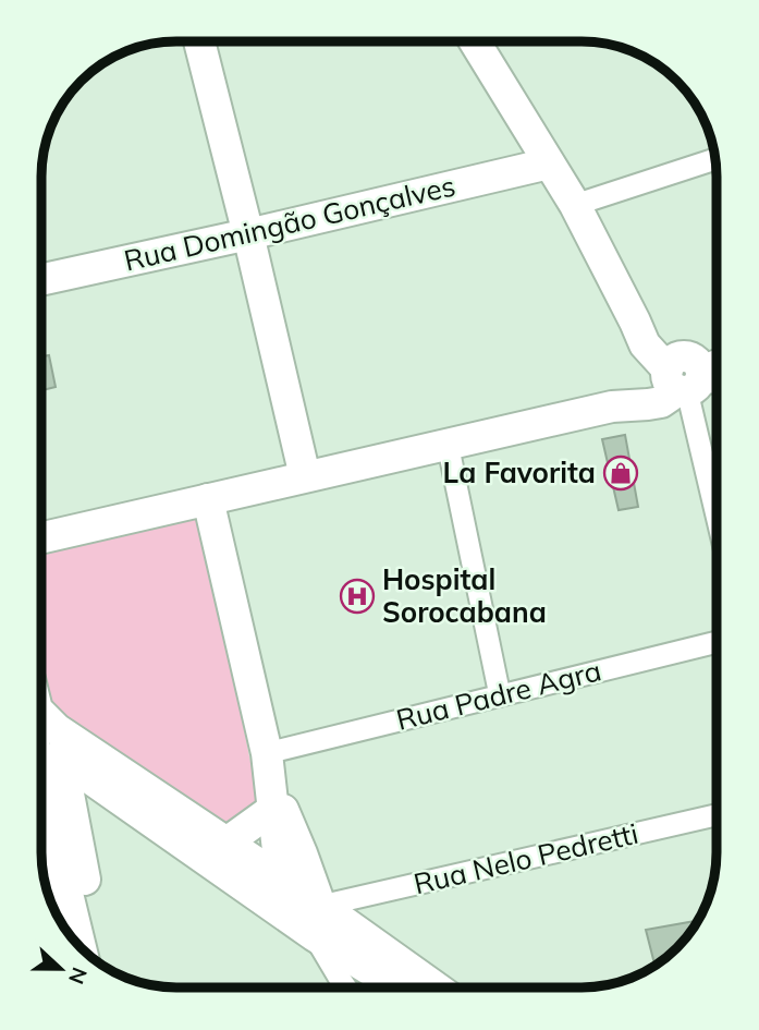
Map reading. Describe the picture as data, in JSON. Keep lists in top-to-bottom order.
{
  "streets": {
    "street": ["Rua Domingão Gonçalves", "Rua Padre Agra", "Rua Nelo Pedretti"]
  },
  "places": {
    "shop": ["La Favorita"],
    "hospital": ["Hospital Sorocabana"]
  },
  "north": "right"
}
